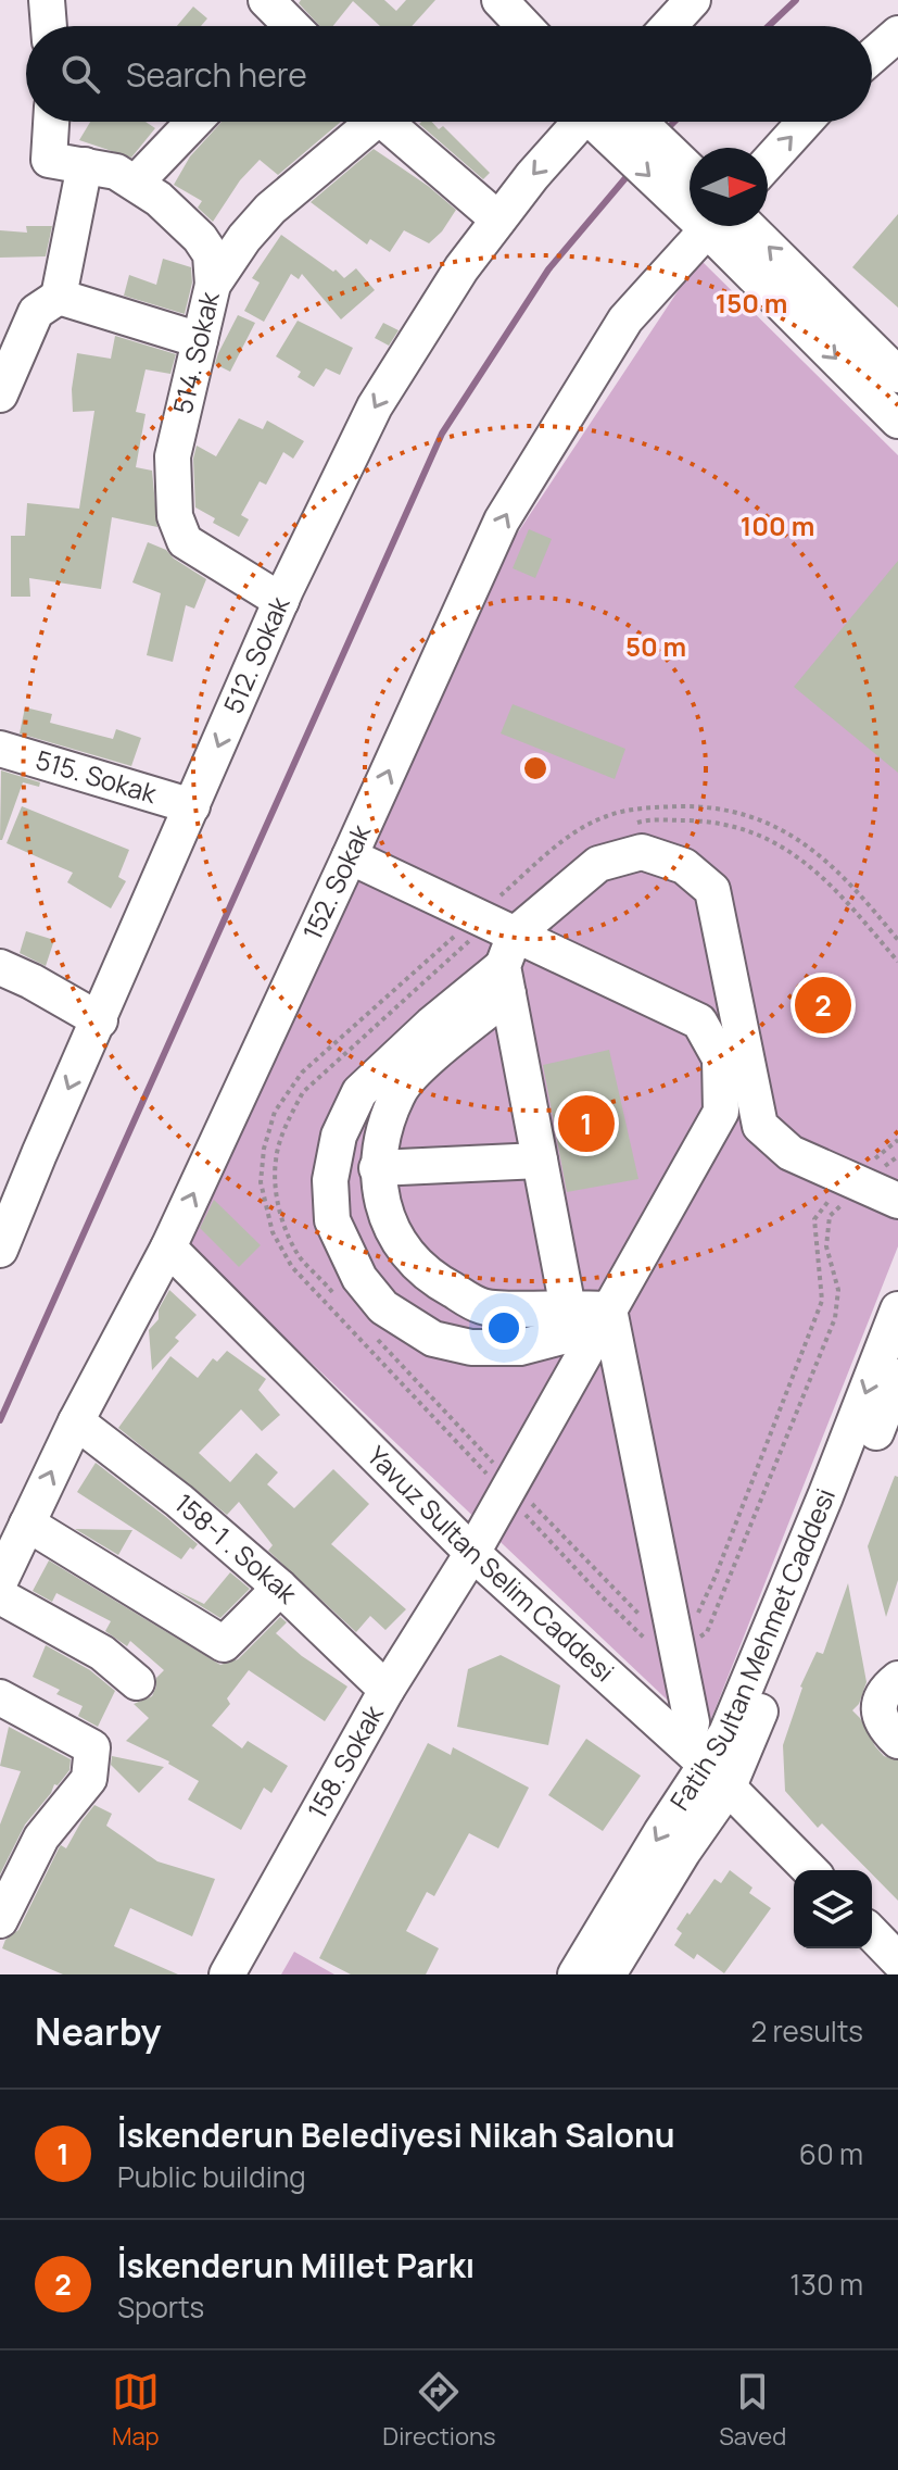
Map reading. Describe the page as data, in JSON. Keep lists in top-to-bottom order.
{
  "streets": {
    "street": [
      "514. Sokak",
      "512. Sokak",
      "515. Sokak",
      "152. Sokak",
      "158-1 . Sokak",
      "Yavuz Sultan Selim Caddesi",
      "Fatih Sultan Mehmet Caddesi",
      "158. Sokak"
    ]
  },
  "crossings": [
    ["514. Sokak", "512. Sokak"],
    ["512. Sokak", "515. Sokak"],
    ["152. Sokak", "158-1 . Sokak"],
    ["152. Sokak", "Yavuz Sultan Selim Caddesi"],
    ["152. Sokak", "158. Sokak"],
    ["158-1 . Sokak", "158. Sokak"],
    ["Yavuz Sultan Selim Caddesi", "Fatih Sultan Mehmet Caddesi"],
    ["Yavuz Sultan Selim Caddesi", "158. Sokak"]
  ],
  "one_way": ["512. Sokak", "152. Sokak"],
  "north": "right",
  "page": {
    "search": "Search here",
    "pins": ["2", "1"],
    "heading": ["Nearby", "2 results"],
    "list": [
      {
        "mark": "1",
        "name": "İskenderun Belediyesi Nikah Salonu",
        "note": "Public building",
        "value": "60 m"
      },
      {
        "mark": "2",
        "name": "İskenderun Millet Parkı",
        "note": "Sports",
        "value": "130 m"
      }
    ],
    "nav": ["Map", "Directions", "Saved"]
  },
  "rings": ["150 m", "100 m", "50 m"]
}
